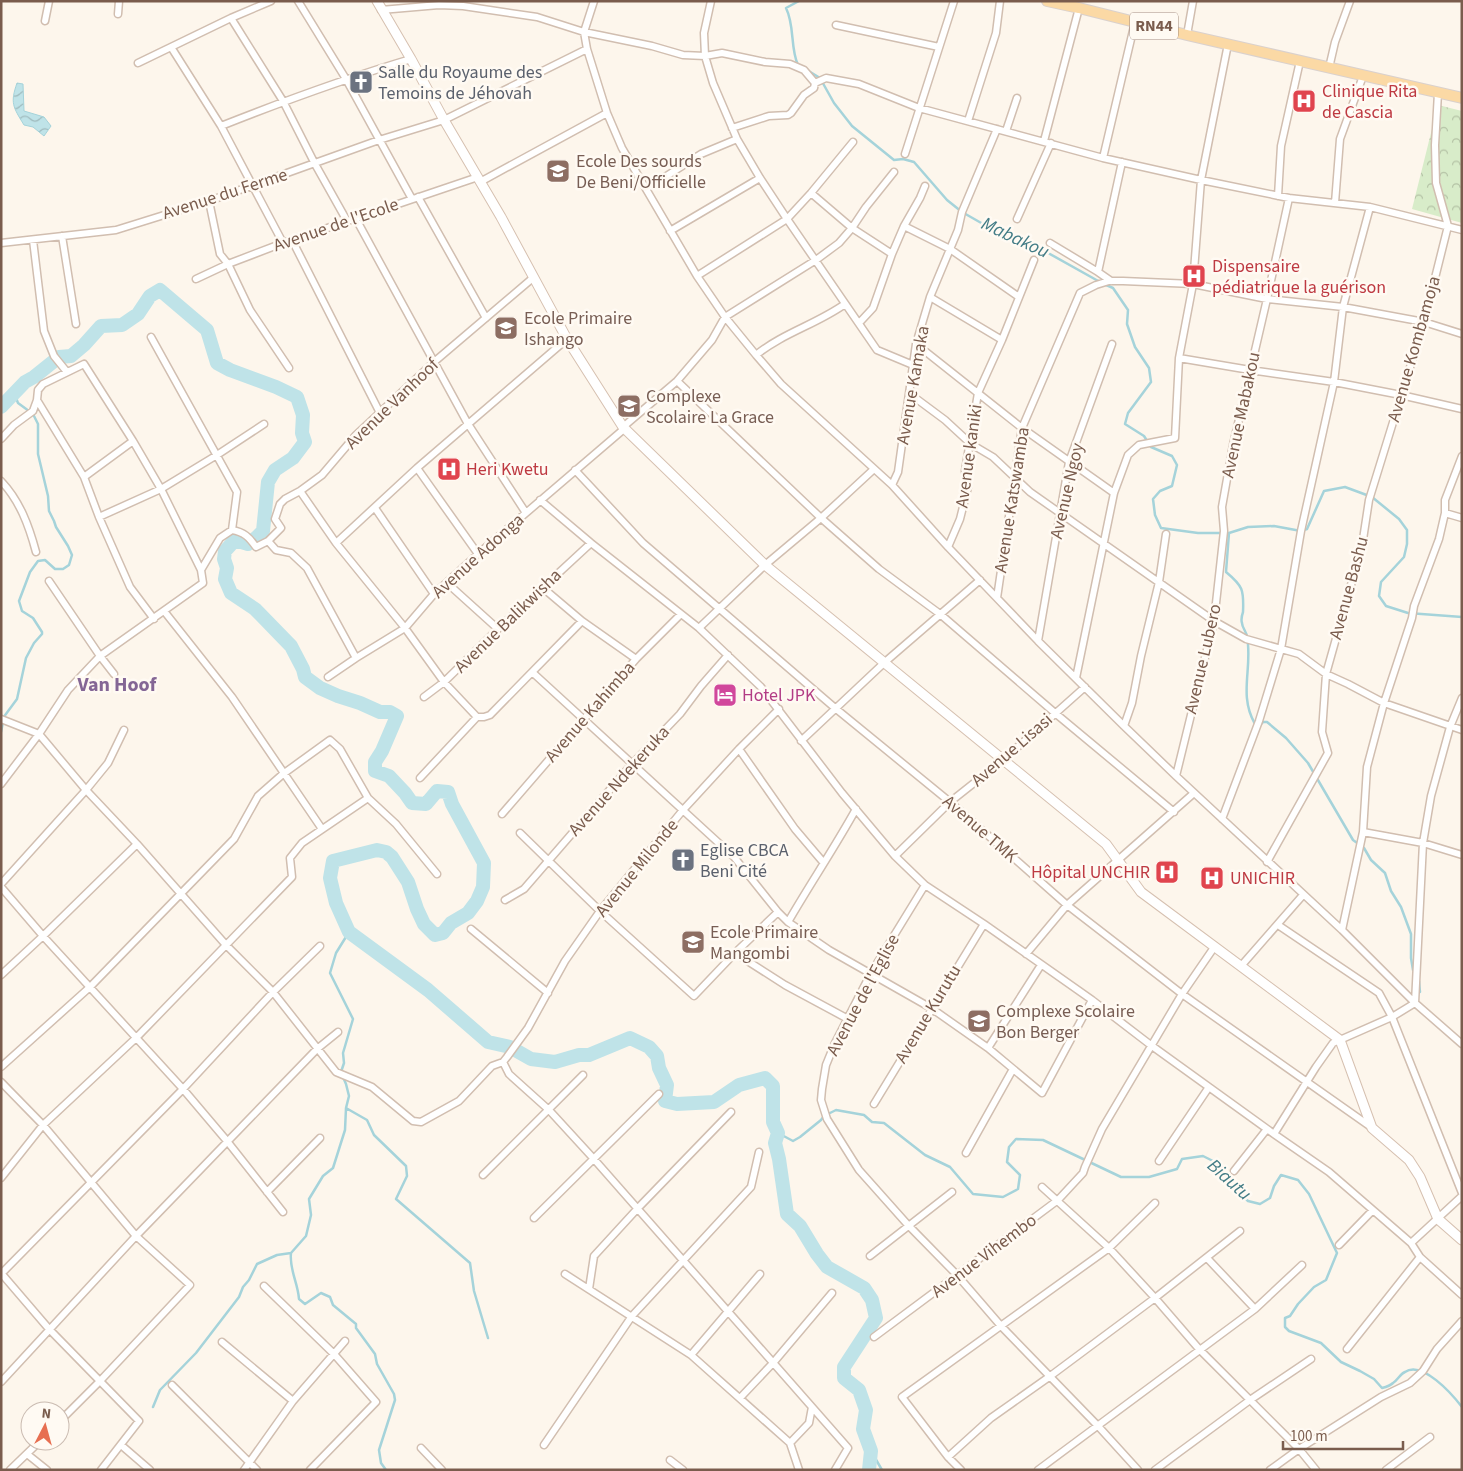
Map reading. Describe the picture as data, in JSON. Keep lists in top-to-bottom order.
{
  "streets": {
    "main road": ["RN44"],
    "street": [
      "Avenue du Ferme",
      "Avenue de l'Ecole",
      "Avenue Kombamoja",
      "Avenue Kamaka",
      "Avenue Vanhoof",
      "Avenue Mabakou",
      "Avenue kaniki",
      "Avenue Ngoy",
      "Avenue Katswamba",
      "Avenue Adonga",
      "Avenue Bashu",
      "Avenue Balikwisha",
      "Avenue Lubero",
      "Avenue Kahimba",
      "Avenue Lisasi",
      "Avenue Ndekeruka",
      "Avenue TMK",
      "Avenue Milonde",
      "Avenue de l'Eglise",
      "Avenue Kurutu",
      "Avenue Vihembo"
    ]
  },
  "crossings": [
    ["Avenue Kombamoja", "Avenue Bashu"],
    ["Avenue Mabakou", "Avenue Lubero"],
    ["Avenue Adonga", "Avenue TMK"],
    ["Avenue Lisasi", "Avenue TMK"],
    ["Avenue TMK", "Avenue Vihembo"]
  ],
  "districts": ["Van Hoof"],
  "water": ["Mabakou", "Biautu"],
  "places": {
    "church": ["Salle du Royaume des Temoins de Jéhovah", "Eglise CBCA Beni Cité"],
    "hospital": [
      "Clinique Rita de Cascia",
      "Dispensaire pédiatrique la guérison",
      "Heri Kwetu",
      "Hôpital UNCHIR",
      "UNICHIR"
    ],
    "school or university": [
      "Ecole Des sourds De Beni/Officielle",
      "Ecole Primaire Ishango",
      "Complexe Scolaire La Grace",
      "Ecole Primaire Mangombi",
      "Complexe Scolaire Bon Berger"
    ],
    "hotel": ["Hotel JPK"]
  },
  "scale_bar": "100 m",
  "north": "top"
}
